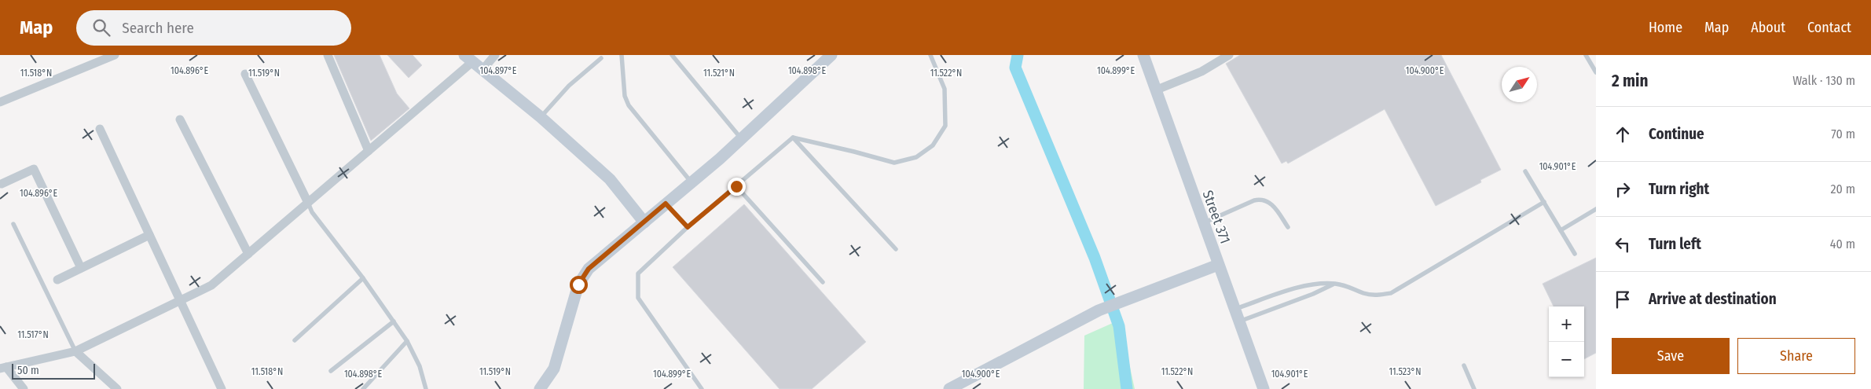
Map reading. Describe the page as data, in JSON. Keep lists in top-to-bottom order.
{
  "streets": {
    "street": ["Street 371"]
  },
  "scale_bar": "50 m",
  "north": "top right",
  "page": {
    "header": "Map",
    "search": "Search here",
    "nav": [
      "Home",
      "Map",
      "About",
      "Contact"
    ],
    "heading": ["2 min", "Walk · 130 m"],
    "list": [
      ["Continue", "70 m"],
      ["Turn right", "20 m"],
      ["Turn left", "40 m"],
      "Arrive at destination"
    ],
    "map_buttons": ["+", "−"],
    "buttons": ["Save", "Share"],
    "scale": "50 m"
  },
  "coordinates": [
    "104.896°E",
    "104.897°E",
    "104.898°E",
    "104.899°E",
    "104.900°E",
    "11.518°N",
    "11.519°N",
    "11.521°N",
    "11.522°N",
    "104.901°E",
    "11.517°N",
    "11.523°N"
  ]
}
